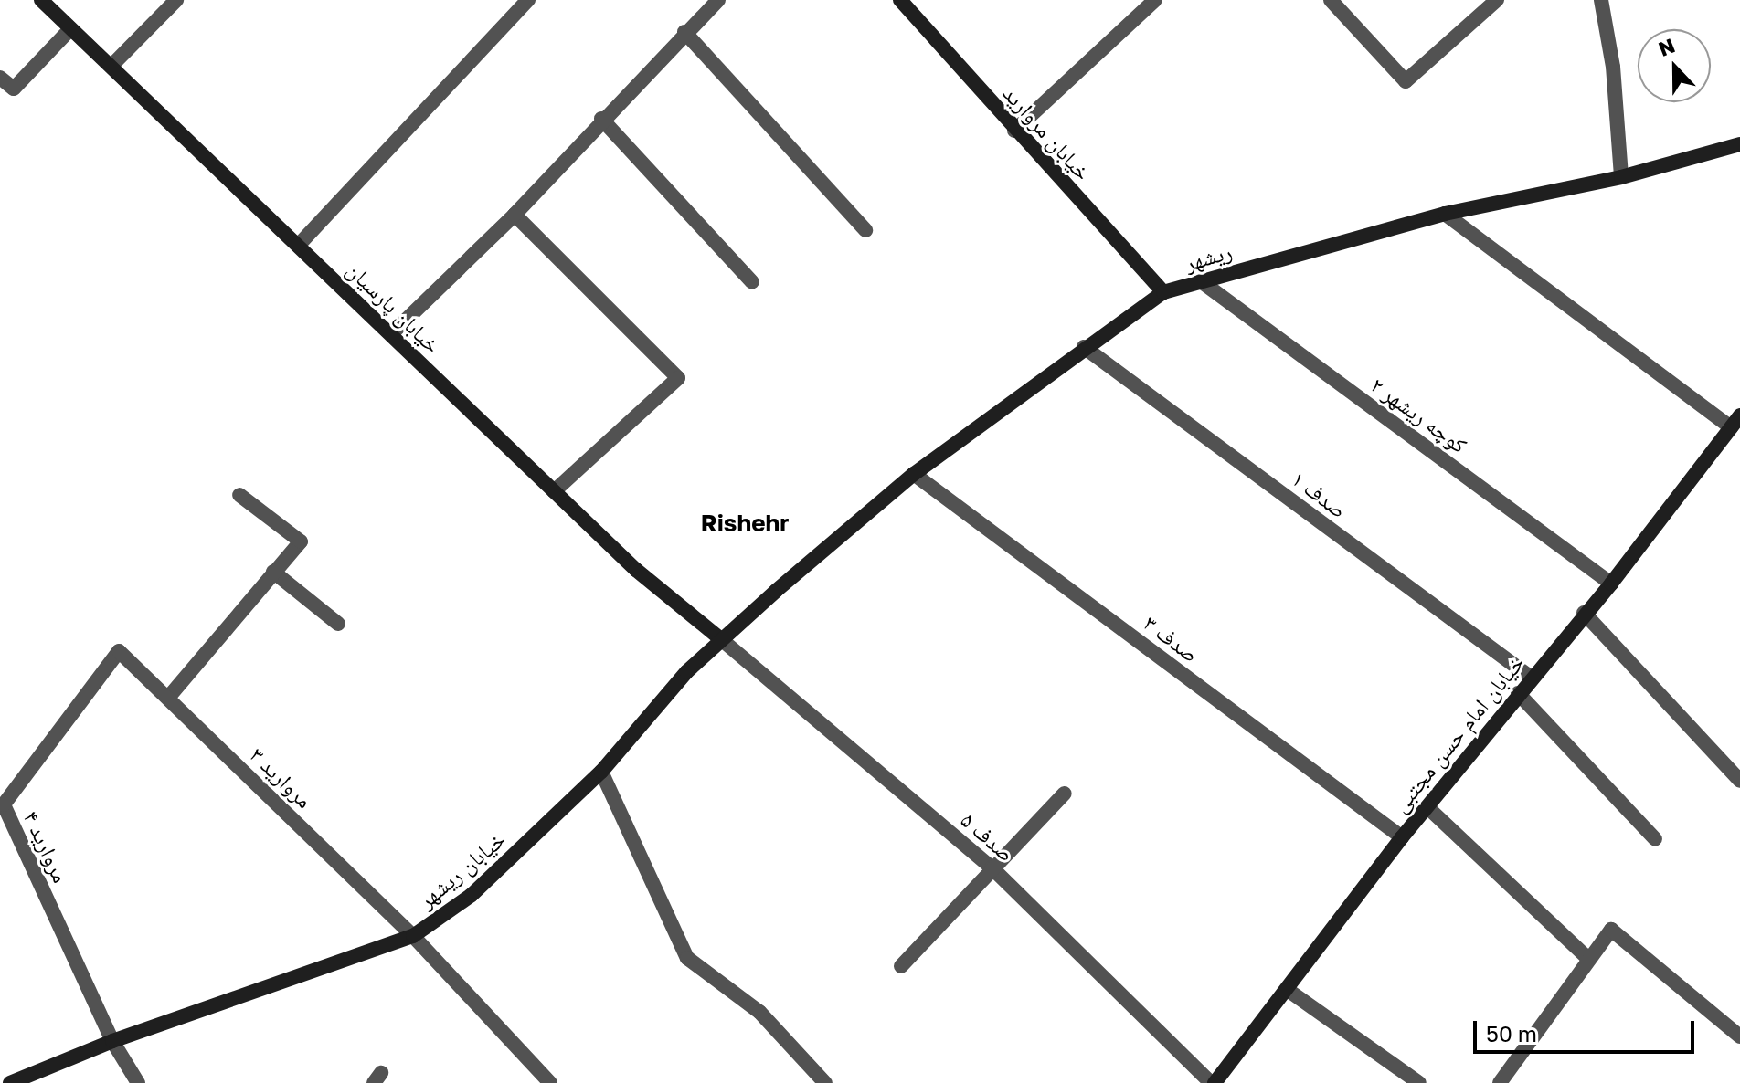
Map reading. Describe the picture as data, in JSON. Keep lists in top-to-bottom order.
{
  "streets": {
    "street": [
      "خیابان مروارید",
      "ریشهر",
      "خیابان پارسیان",
      "کوچه ریشهر ۲",
      "صدف ۱",
      "صدف ۳",
      "خیابان امام حسن مجتبی",
      "مروارید ۳",
      "صدف ۵",
      "مروارید ۴",
      "خیابان ریشهر"
    ]
  },
  "crossings": [
    ["خیابان مروارید", "ریشهر"],
    ["ریشهر", "کوچه ریشهر ۲"],
    ["ریشهر", "صدف ۱"],
    ["ریشهر", "صدف ۳"],
    ["ریشهر", "خیابان ریشهر"],
    ["خیابان پارسیان", "صدف ۵"],
    ["خیابان پارسیان", "خیابان ریشهر"],
    ["کوچه ریشهر ۲", "خیابان امام حسن مجتبی"],
    ["صدف ۱", "خیابان امام حسن مجتبی"],
    ["صدف ۳", "خیابان امام حسن مجتبی"],
    ["خیابان امام حسن مجتبی", "صدف ۵"],
    ["مروارید ۳", "مروارید ۴"],
    ["مروارید ۳", "خیابان ریشهر"],
    ["صدف ۵", "خیابان ریشهر"],
    ["مروارید ۴", "خیابان ریشهر"]
  ],
  "districts": ["Rishehr"],
  "scale_bar": "50 m",
  "north": "top"
}
